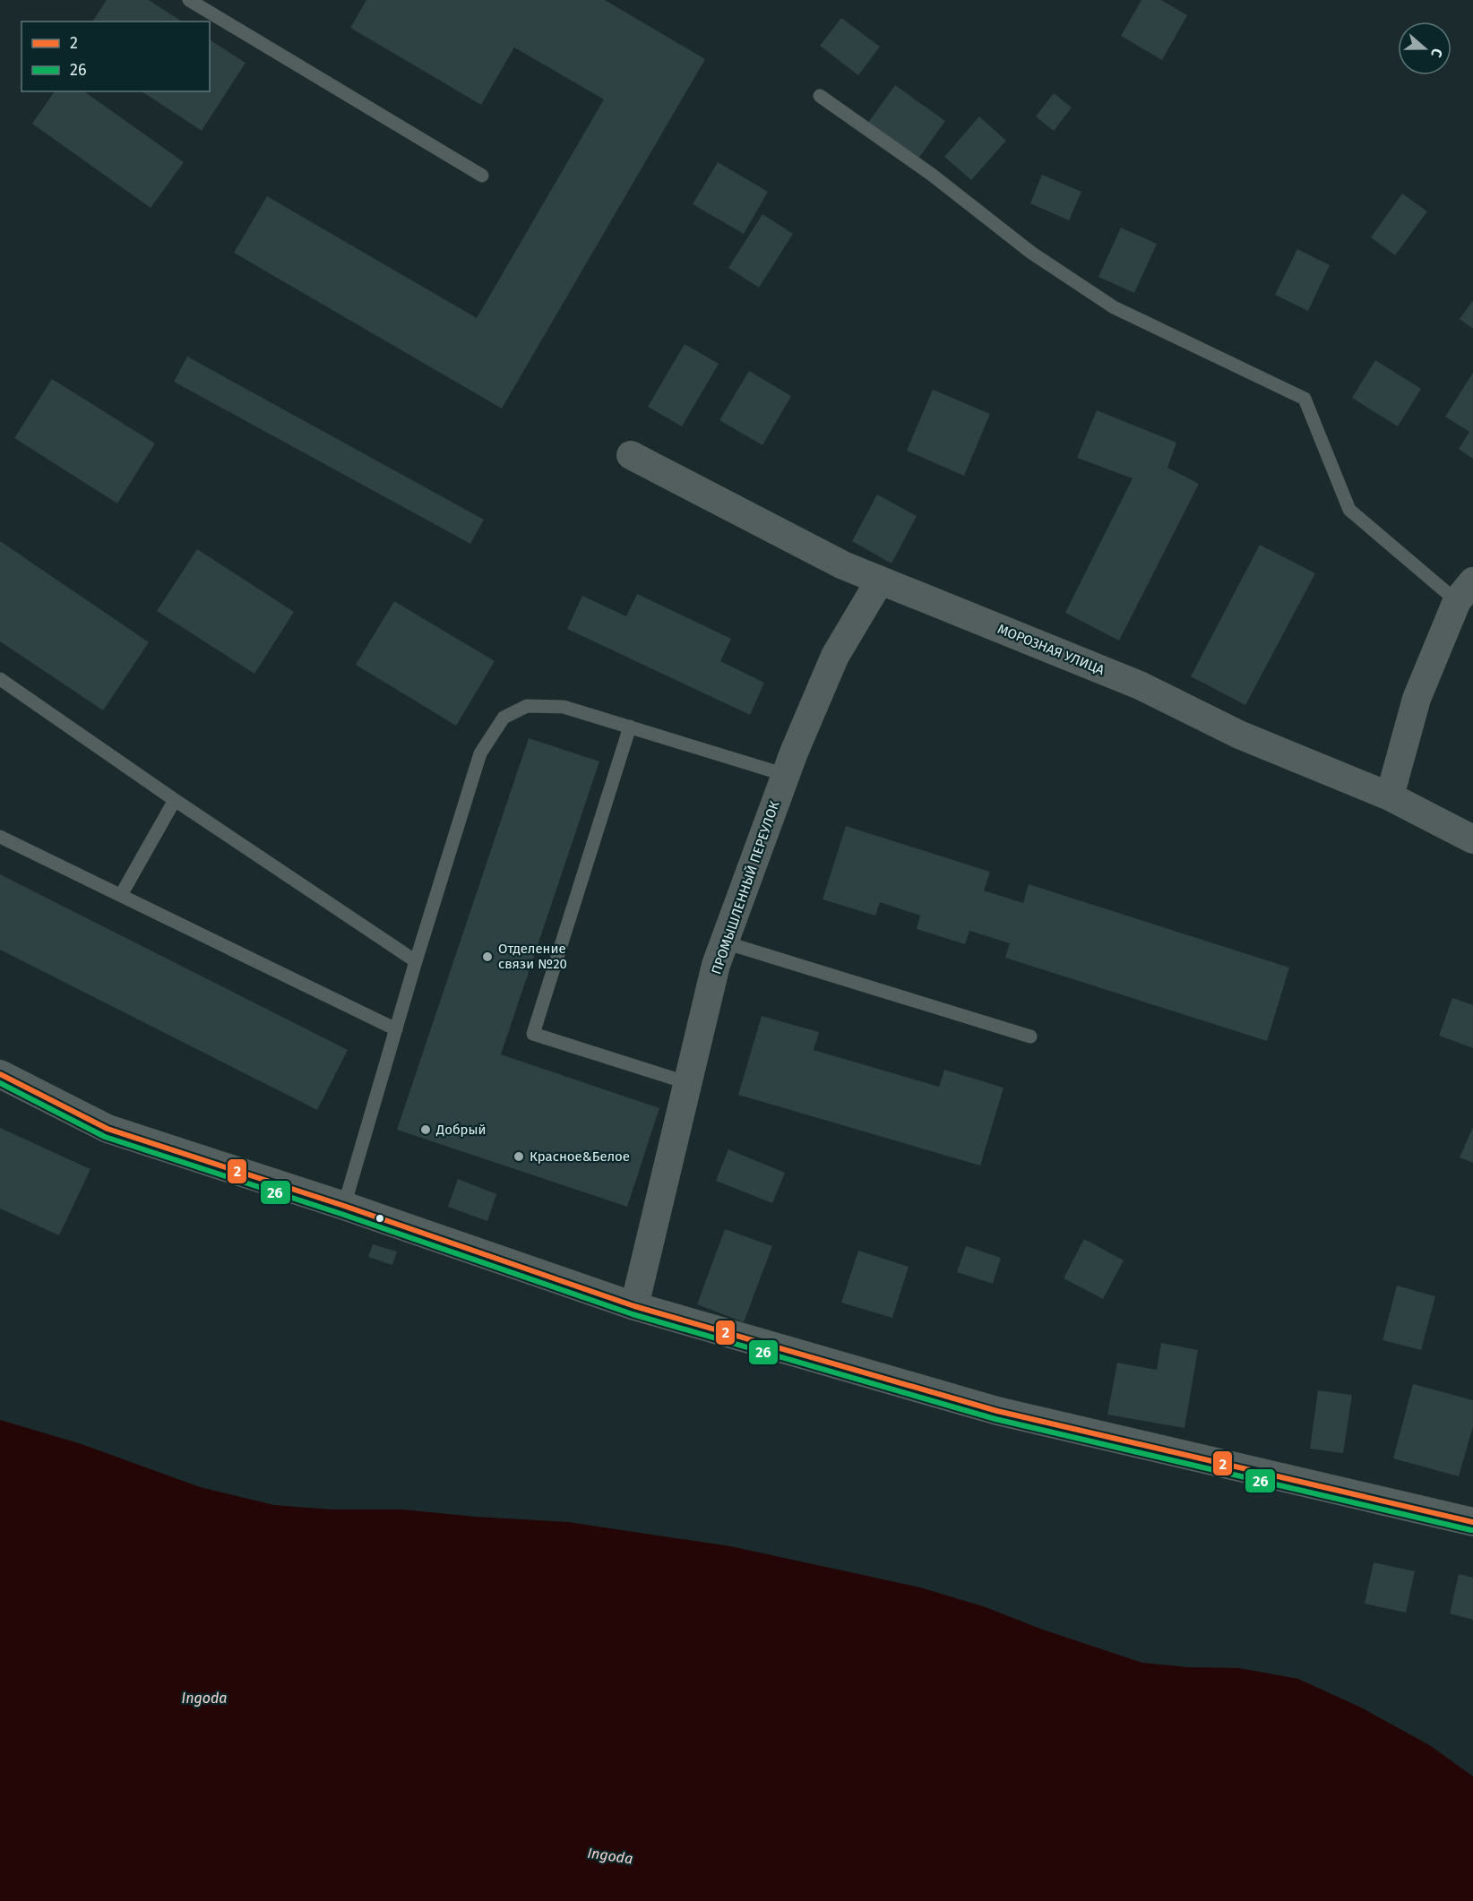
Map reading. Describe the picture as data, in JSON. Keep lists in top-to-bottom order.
{
  "streets": {
    "street": ["МОРОЗНАЯ УЛИЦА", "ПРОМЫШЛЕННЫЙ ПЕРЕУЛОК"]
  },
  "crossings": [
    ["МОРОЗНАЯ УЛИЦА", "ПРОМЫШЛЕННЫЙ ПЕРЕУЛОК"]
  ],
  "water": ["Ingoda"],
  "places": ["Отделение связи №20", "Добрый", "Красное&Белое"],
  "lines": ["transit line 2", "transit line 26"],
  "legend": ["2", "26"],
  "north": "right"
}
